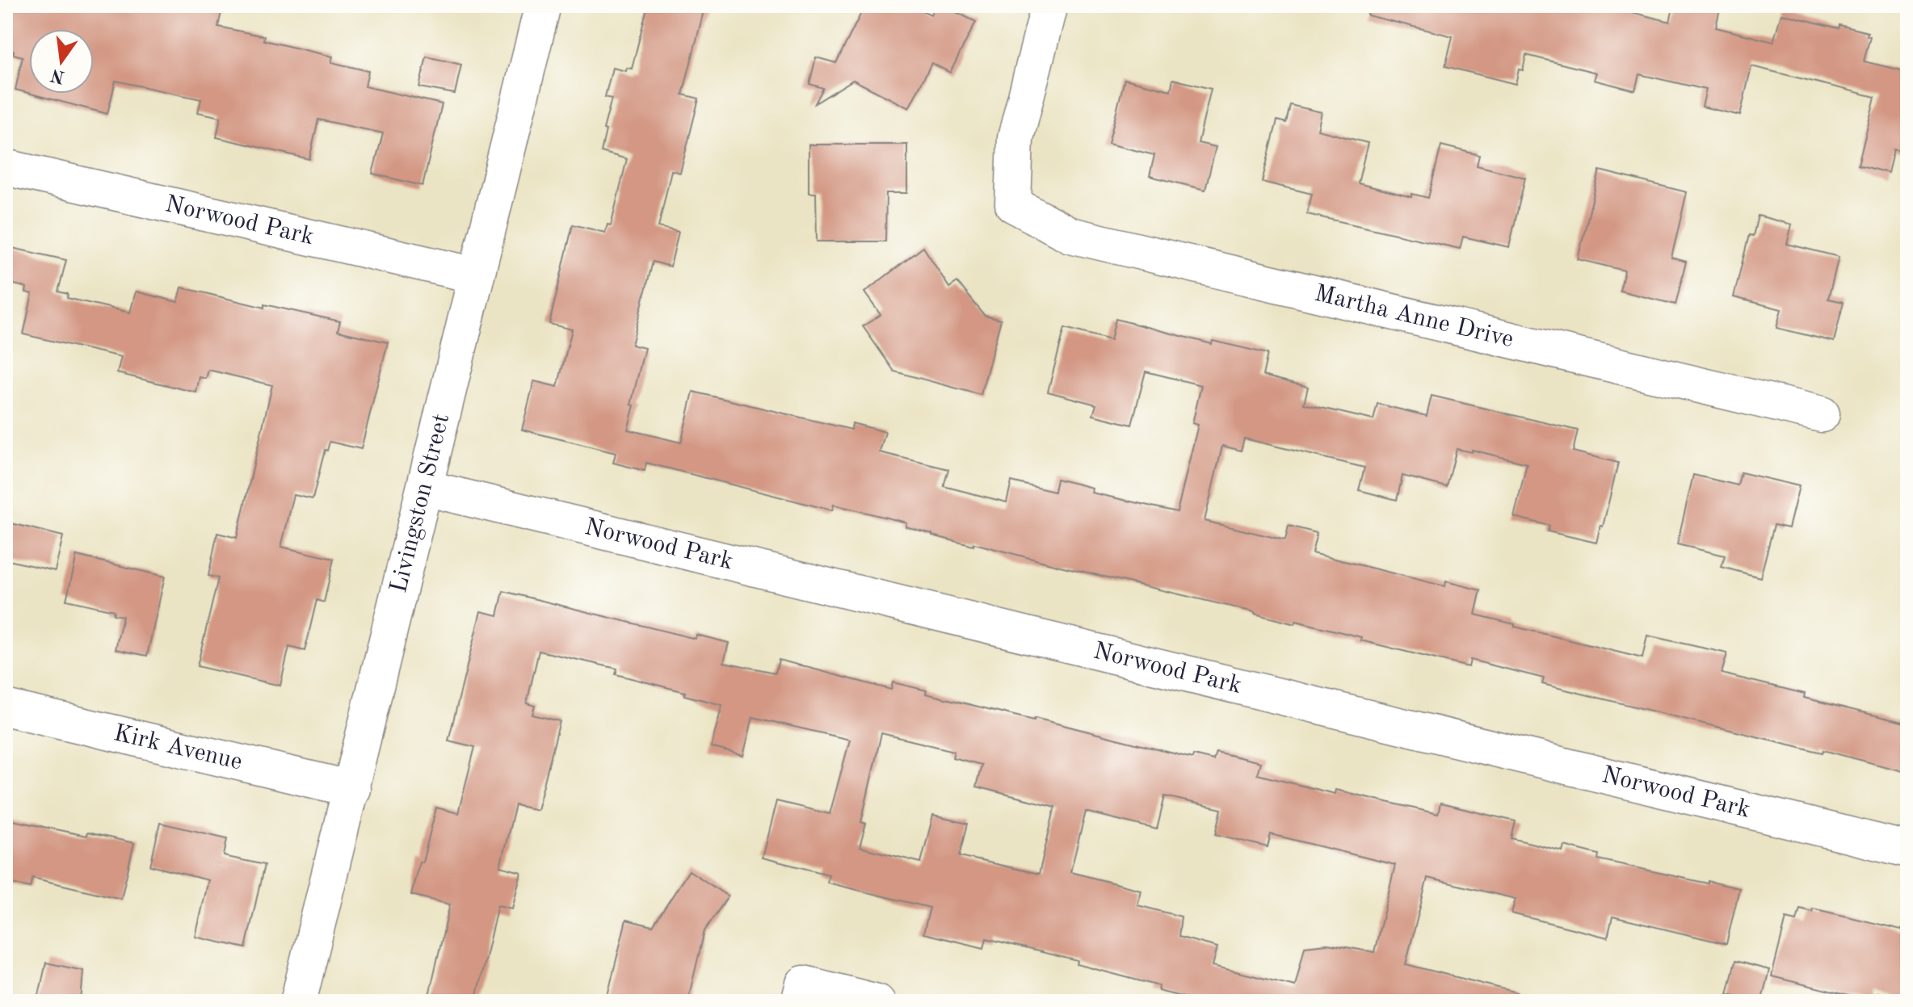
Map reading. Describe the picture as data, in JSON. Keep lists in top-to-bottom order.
{
  "streets": {
    "street": [
      "Norwood Park",
      "Martha Anne Drive",
      "Livingston Street",
      "Kirk Avenue"
    ]
  },
  "crossings": [
    ["Norwood Park", "Livingston Street"],
    ["Livingston Street", "Kirk Avenue"]
  ],
  "north": "bottom"
}
